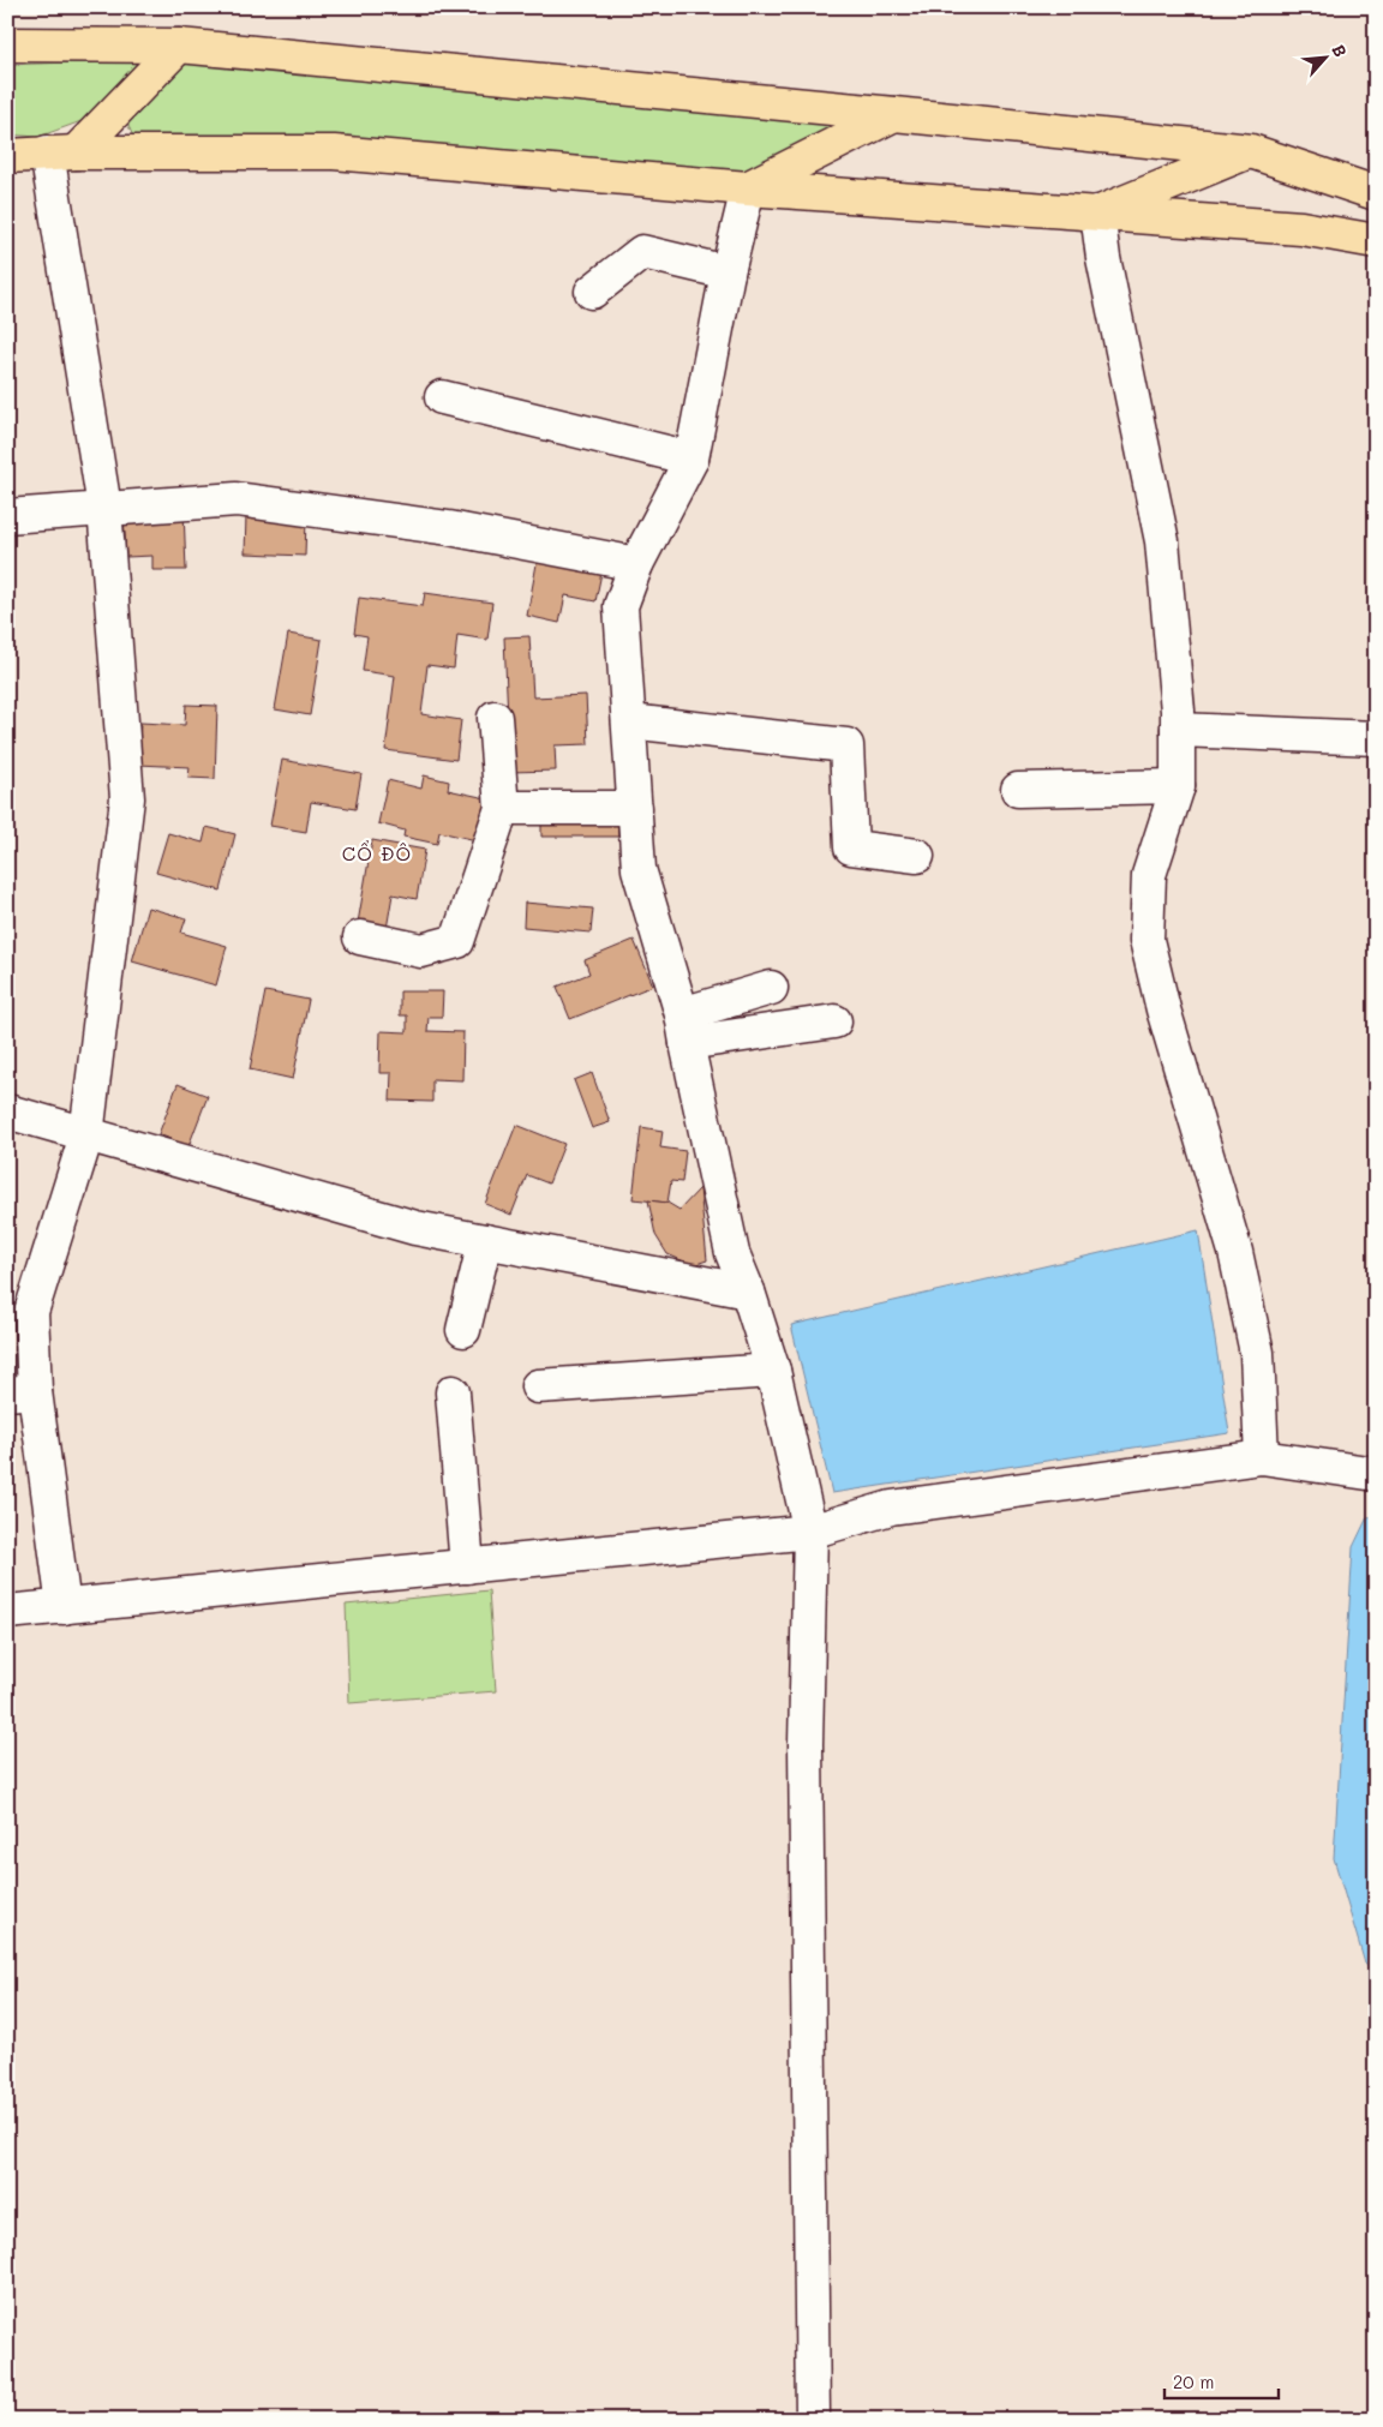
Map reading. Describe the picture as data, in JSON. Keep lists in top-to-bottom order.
{
  "districts": ["CỔ ĐÔ"],
  "scale_bar": "20 m",
  "north": "top right"
}
